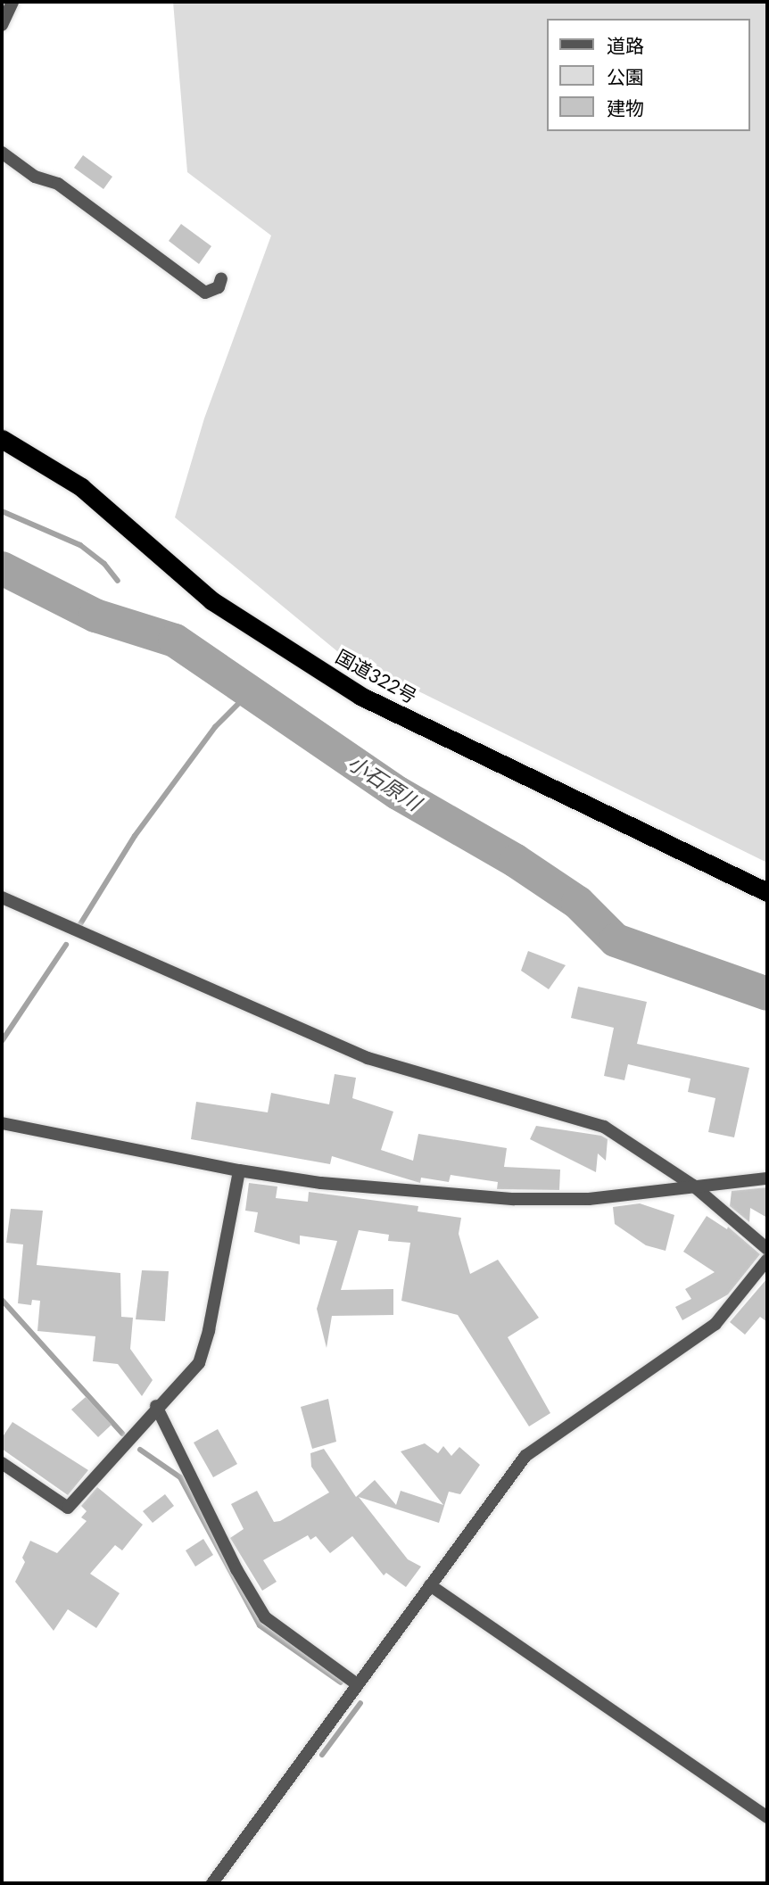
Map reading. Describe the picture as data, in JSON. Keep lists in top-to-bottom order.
{
  "streets": {
    "highway": ["国道322号"]
  },
  "water": ["小石原川"],
  "legend": ["道路", "公園", "建物"]
}
